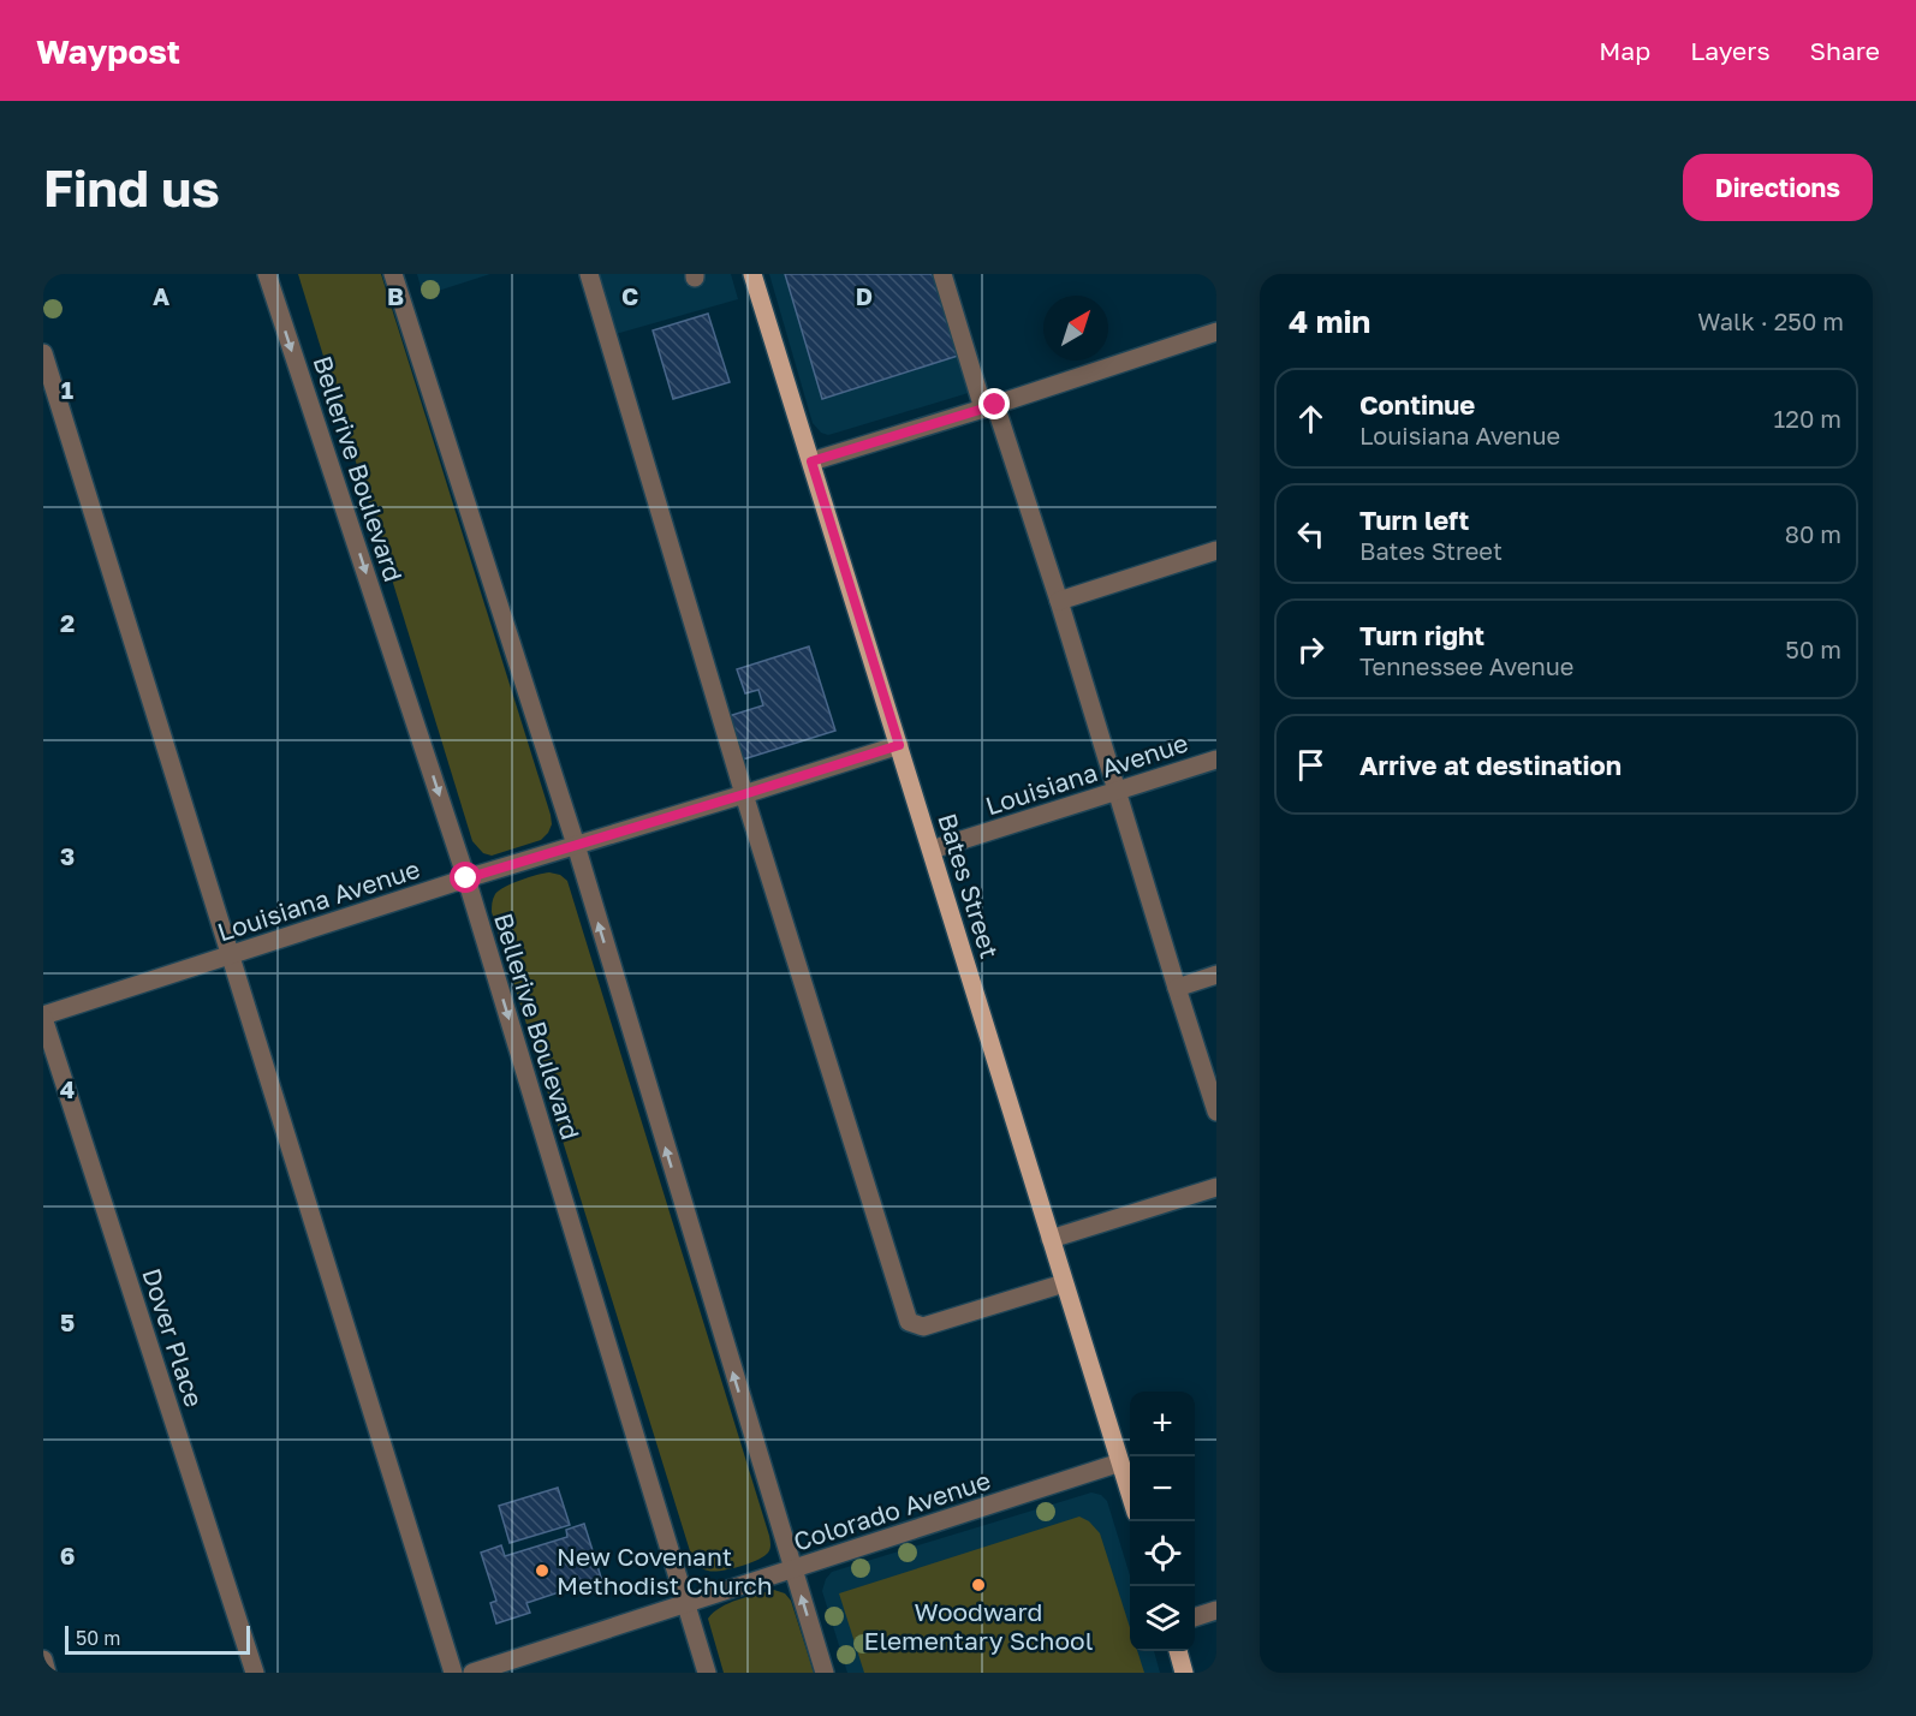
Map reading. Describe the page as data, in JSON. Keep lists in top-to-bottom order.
{
  "streets": {
    "main road": ["Bates Street"],
    "street": [
      "Bellerive Boulevard",
      "Louisiana Avenue",
      "Dover Place",
      "Colorado Avenue"
    ]
  },
  "crossings": [
    ["Bellerive Boulevard", "Louisiana Avenue"],
    ["Bellerive Boulevard", "Colorado Avenue"],
    ["Louisiana Avenue", "Bates Street"],
    ["Louisiana Avenue", "Dover Place"],
    ["Bates Street", "Colorado Avenue"]
  ],
  "places": ["New Covenant Methodist Church", "Woodward Elementary School"],
  "scale_bar": "50 m",
  "north": "top right",
  "page": {
    "header": "Waypost",
    "nav": ["Map", "Layers", "Share"],
    "buttons": "Directions",
    "title": "Find us",
    "heading": ["4 min", "Walk · 250 m"],
    "list": [
      ["Continue", "Louisiana Avenue", "120 m"],
      ["Turn left", "Bates Street", "80 m"],
      ["Turn right", "Tennessee Avenue", "50 m"],
      "Arrive at destination"
    ],
    "map_buttons": ["+", "−"],
    "scale": "50 m"
  },
  "grid": {
    "columns": [
      "A",
      "B",
      "C",
      "D"
    ],
    "rows": [
      "1",
      "2",
      "3",
      "4",
      "5",
      "6"
    ]
  }
}
